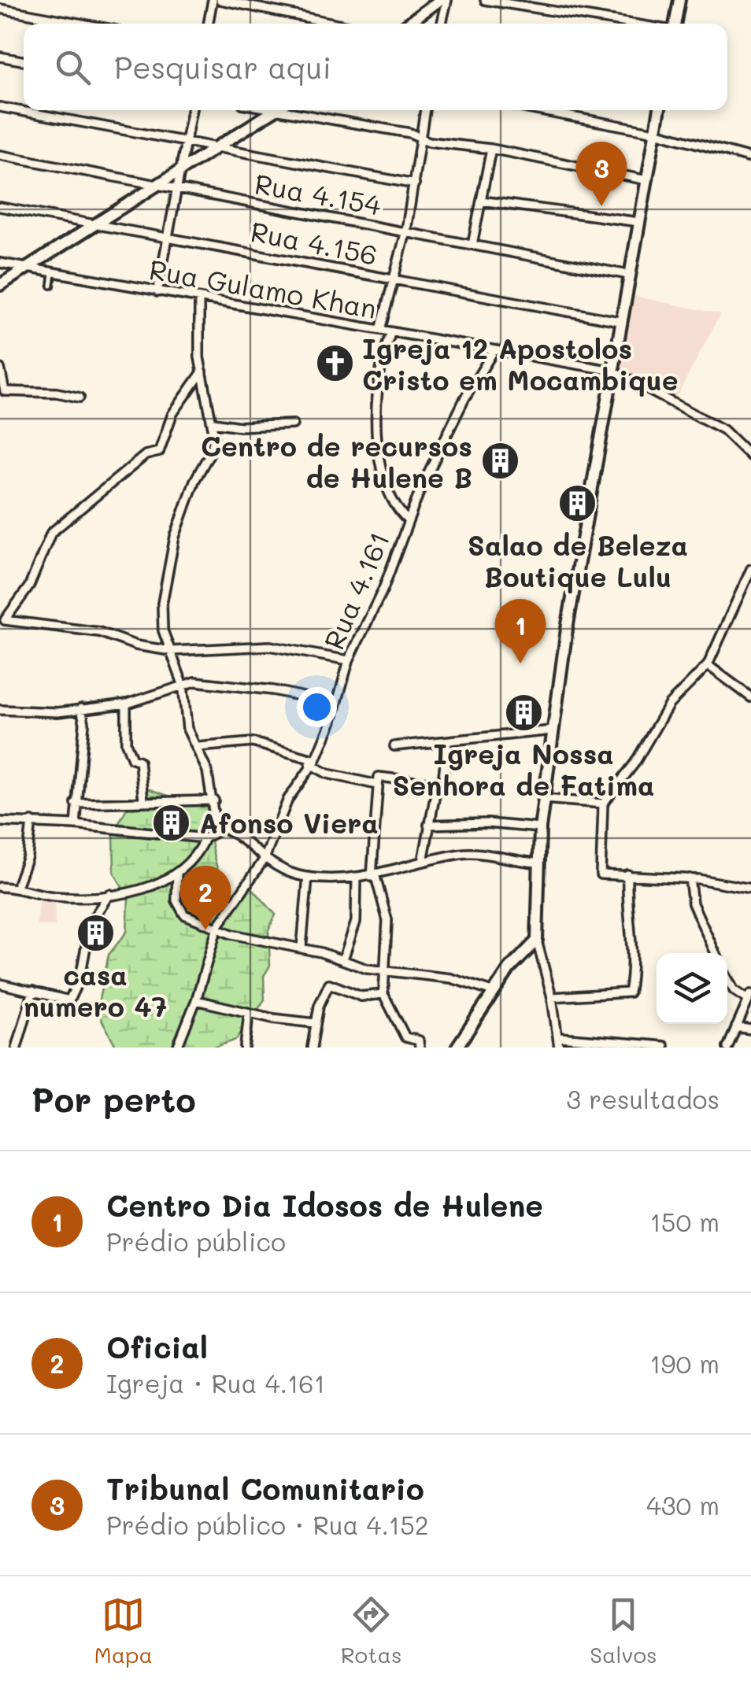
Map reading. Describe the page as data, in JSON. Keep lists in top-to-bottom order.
{
  "streets": {
    "street": [
      "Rua 4.154",
      "Rua 4.156",
      "Rua Gulamo Khan",
      "Rua 4.161"
    ]
  },
  "crossings": [
    ["Rua Gulamo Khan", "Rua 4.161"]
  ],
  "places": {
    "church": ["Igreja 12 Apostolos Cristo em Mocambique"],
    "building": [
      "Centro de recursos de Hulene B",
      "Salao de Beleza Boutique Lulu",
      "Igreja Nossa Senhora de Fatima",
      "Afonso Viera",
      "casa numero 47"
    ]
  },
  "page": {
    "search": "Pesquisar aqui",
    "pins": ["3", "1", "2"],
    "heading": ["Por perto", "3 resultados"],
    "list": [
      {
        "mark": "1",
        "name": "Centro Dia Idosos de Hulene",
        "note": "Prédio público",
        "value": "150 m"
      },
      {
        "mark": "2",
        "name": "Oficial",
        "note": "Igreja · Rua 4.161",
        "value": "190 m"
      },
      {
        "mark": "3",
        "name": "Tribunal Comunitario",
        "note": "Prédio público · Rua 4.152",
        "value": "430 m"
      }
    ],
    "nav": ["Mapa", "Rotas", "Salvos"]
  }
}
